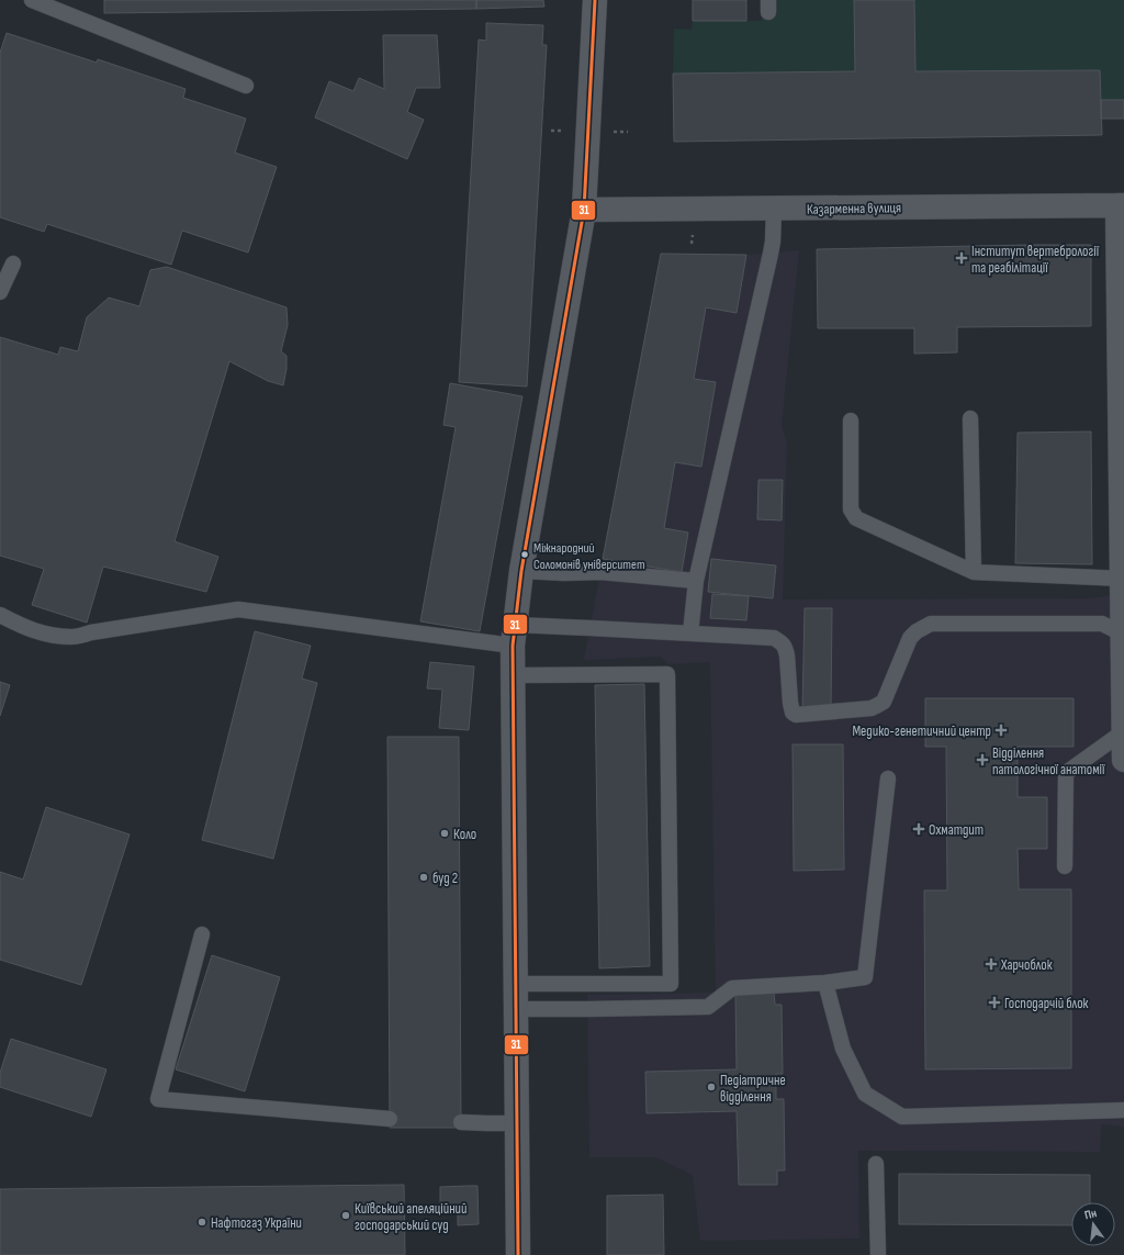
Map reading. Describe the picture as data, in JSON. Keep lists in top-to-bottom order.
{
  "streets": {
    "street": ["Казарменна вулиця"]
  },
  "places": {
    "health": [
      "Інститут вертебрології та реабілітації",
      "Медико-генетичний центр",
      "Відділення патологічної анатомії",
      "Охматдит",
      "Харчоблок",
      "Господарчій блок"
    ],
    "other": [
      "Міжнародний Соломонів університет",
      "Коло",
      "буд 2",
      "Педіатричне відділення",
      "Київський апеляційний господарський суд",
      "Нафтогаз України"
    ]
  },
  "lines": ["transit line 31"],
  "north": "top"
}
